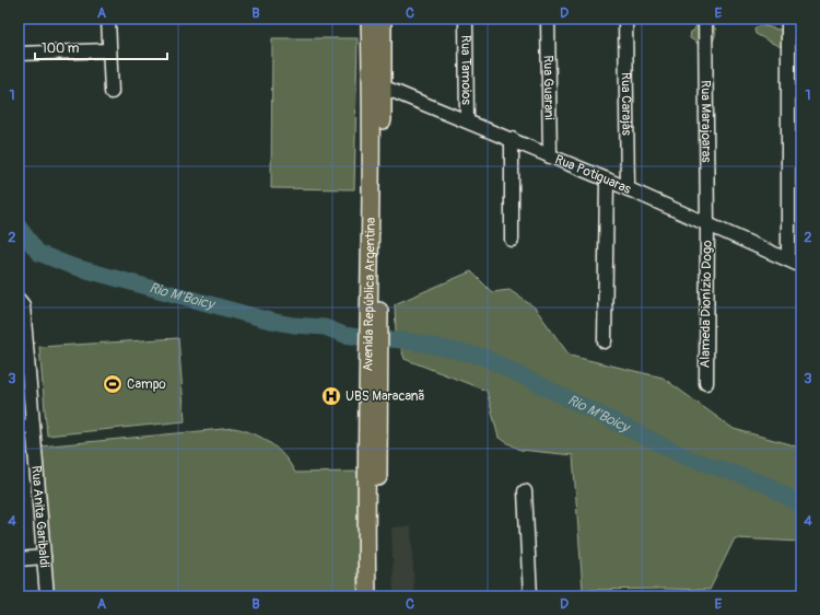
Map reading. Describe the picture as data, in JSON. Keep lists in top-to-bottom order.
{
  "streets": {
    "main road": ["Avenida República Argentina"],
    "street": [
      "Rua Tamoios",
      "Rua Guarani",
      "Rua Carajás",
      "Rua Marajoaras",
      "Rua Potiguaras",
      "Alameda Dionízio Dogo",
      "Rua Anita Garibaldi"
    ]
  },
  "crossings": [
    ["Rua Tamoios", "Rua Potiguaras"],
    ["Rua Guarani", "Rua Potiguaras"],
    ["Rua Carajás", "Rua Potiguaras"],
    ["Rua Marajoaras", "Rua Potiguaras"],
    ["Rua Marajoaras", "Alameda Dionízio Dogo"],
    ["Rua Potiguaras", "Avenida República Argentina"],
    ["Rua Potiguaras", "Alameda Dionízio Dogo"]
  ],
  "water": ["Rio M'Boicy"],
  "places": {
    "sports": ["Campo"],
    "hospital": ["UBS Maracanã"]
  },
  "scale_bar": "100 m",
  "grid": {
    "columns": [
      "A",
      "B",
      "C",
      "D",
      "E"
    ],
    "rows": [
      "1",
      "2",
      "3",
      "4"
    ]
  }
}
